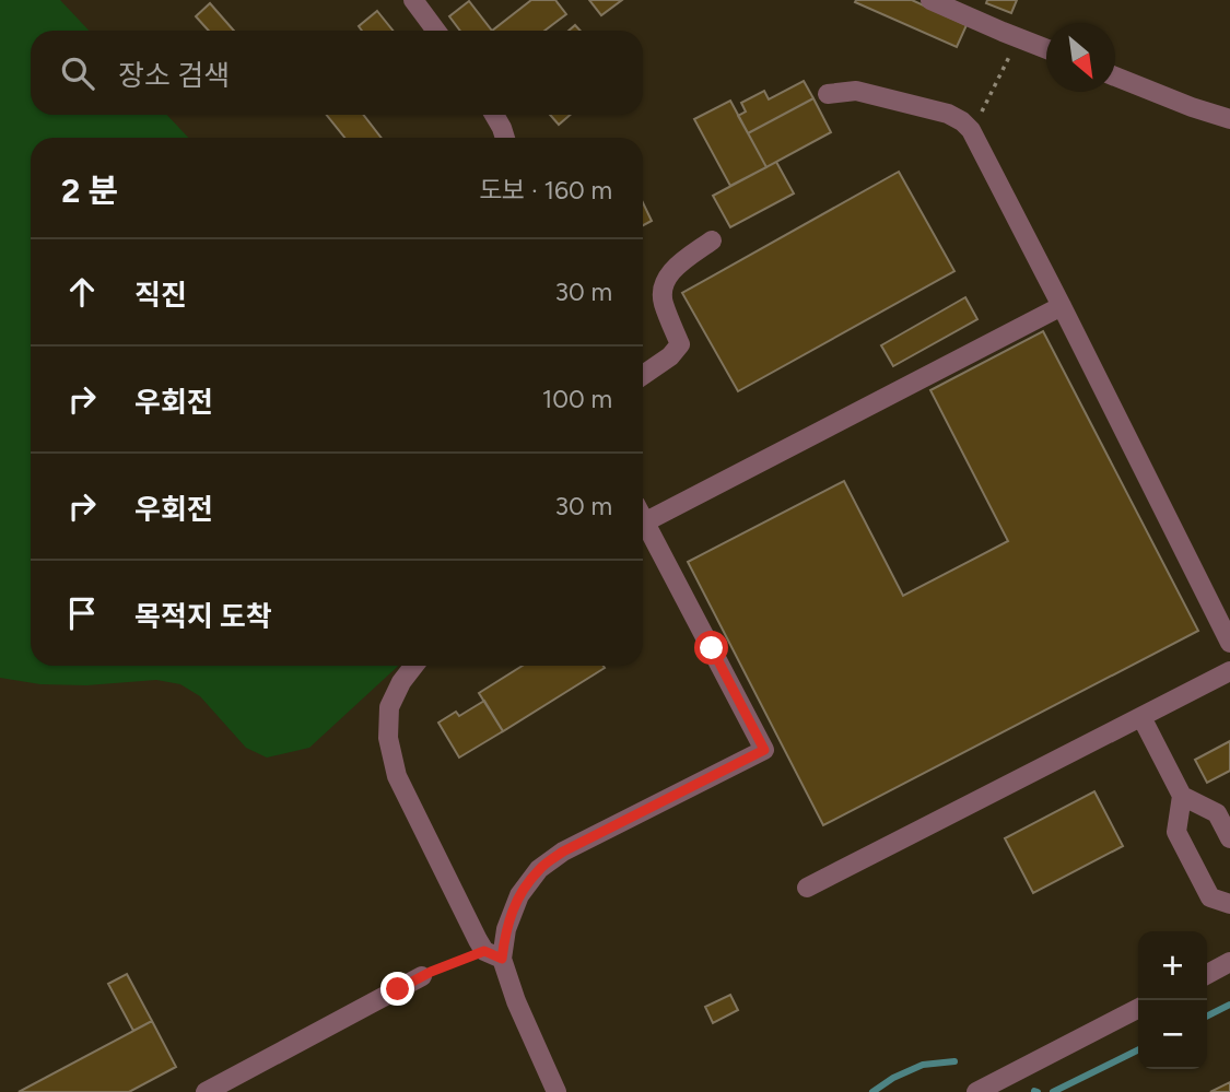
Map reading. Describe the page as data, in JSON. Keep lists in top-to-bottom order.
{
  "north": "bottom right",
  "page": {
    "search": "장소 검색",
    "heading": ["2 분", "도보 · 160 m"],
    "list": [
      ["직진", "30 m"],
      ["우회전", "100 m"],
      ["우회전", "30 m"],
      "목적지 도착"
    ],
    "map_buttons": ["+", "−"]
  }
}
